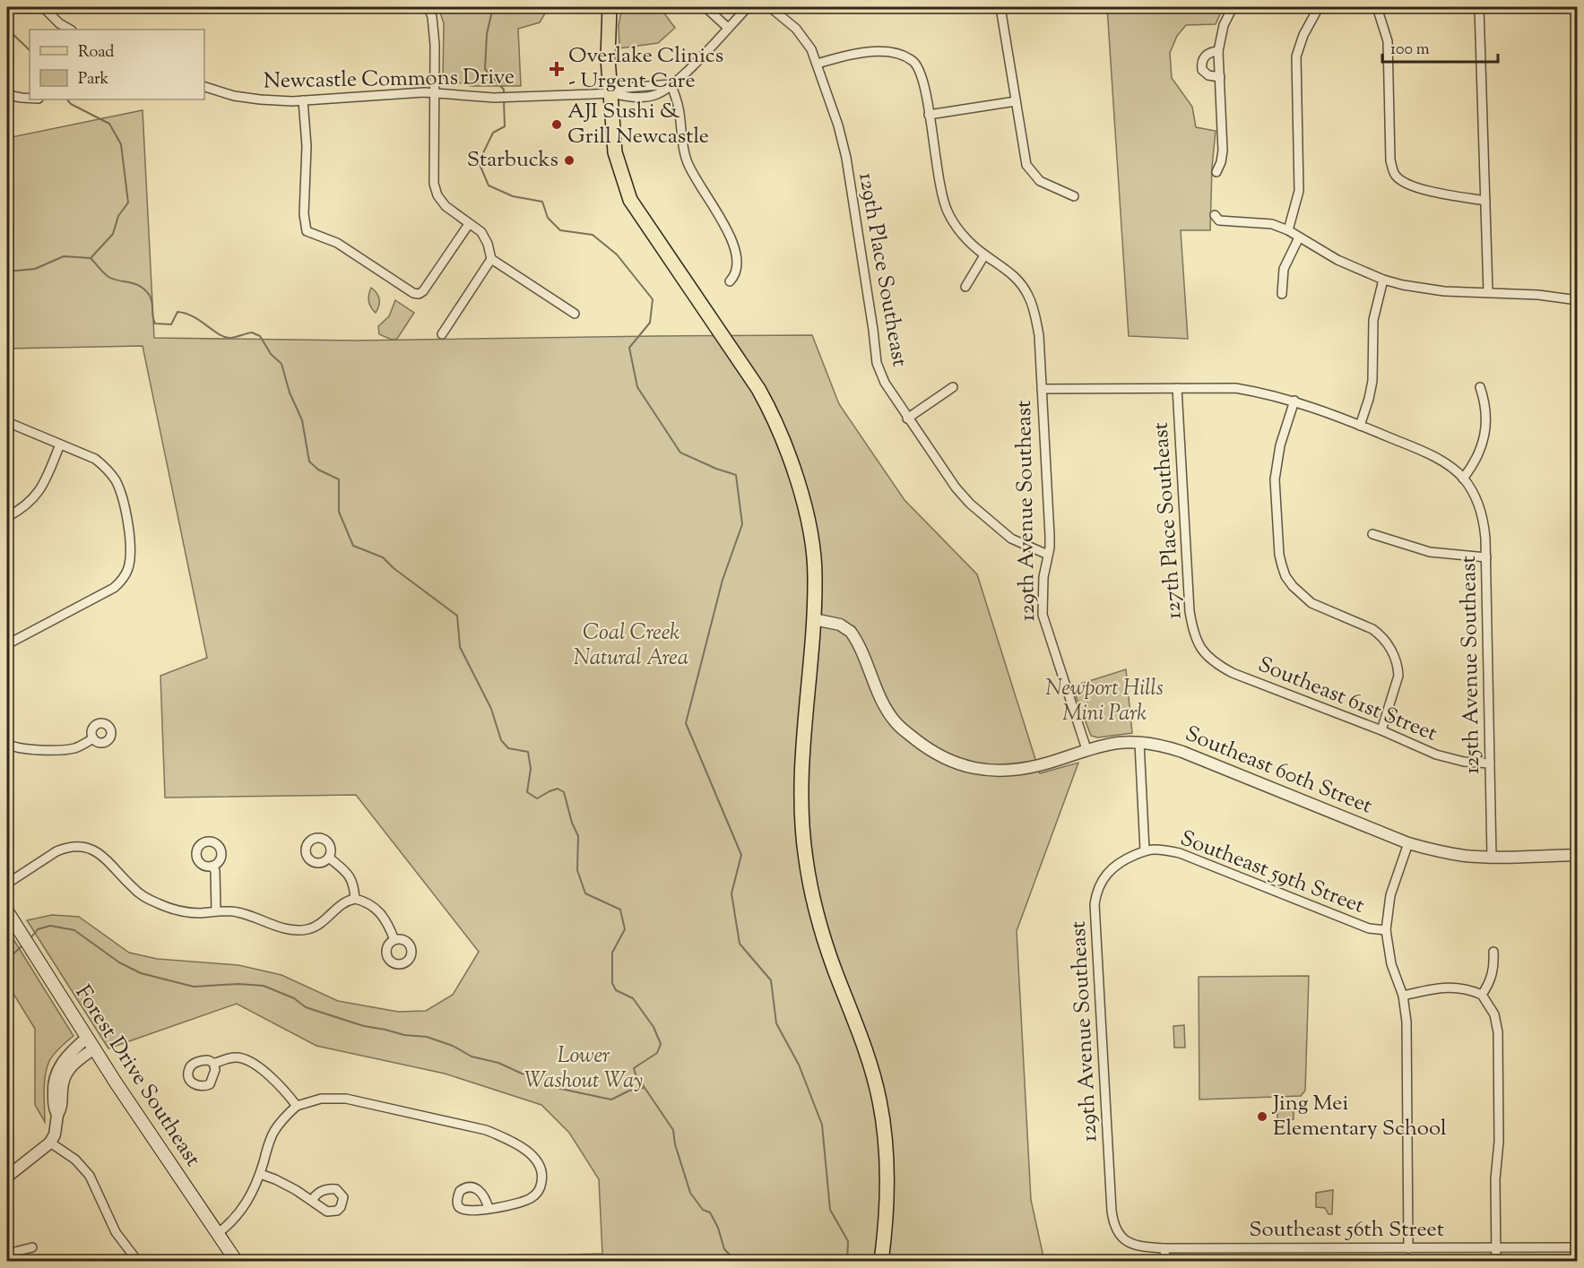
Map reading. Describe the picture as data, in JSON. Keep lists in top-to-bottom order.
{
  "streets": {
    "main road": ["Forest Drive Southeast"],
    "street": [
      "Newcastle Commons Drive",
      "129th Place Southeast",
      "129th Avenue Southeast",
      "127th Place Southeast",
      "125th Avenue Southeast",
      "Southeast 61st Street",
      "Southeast 60th Street",
      "Southeast 59th Street",
      "Southeast 56th Street"
    ]
  },
  "crossings": [
    ["129th Place Southeast", "129th Avenue Southeast"],
    ["129th Avenue Southeast", "Southeast 60th Street"],
    ["129th Avenue Southeast", "Southeast 59th Street"],
    ["129th Avenue Southeast", "Southeast 56th Street"],
    ["127th Place Southeast", "Southeast 61st Street"],
    ["125th Avenue Southeast", "Southeast 61st Street"],
    ["125th Avenue Southeast", "Southeast 60th Street"]
  ],
  "parks": ["Coal Creek Natural Area", "Newport Hills Mini Park", "Lower Washout Way"],
  "places": {
    "health": ["Overlake Clinics - Urgent Care"],
    "other": ["AJI Sushi & Grill Newcastle", "Starbucks", "Jing Mei Elementary School"]
  },
  "legend": ["Road", "Park"],
  "scale_bar": "100 m"
}
